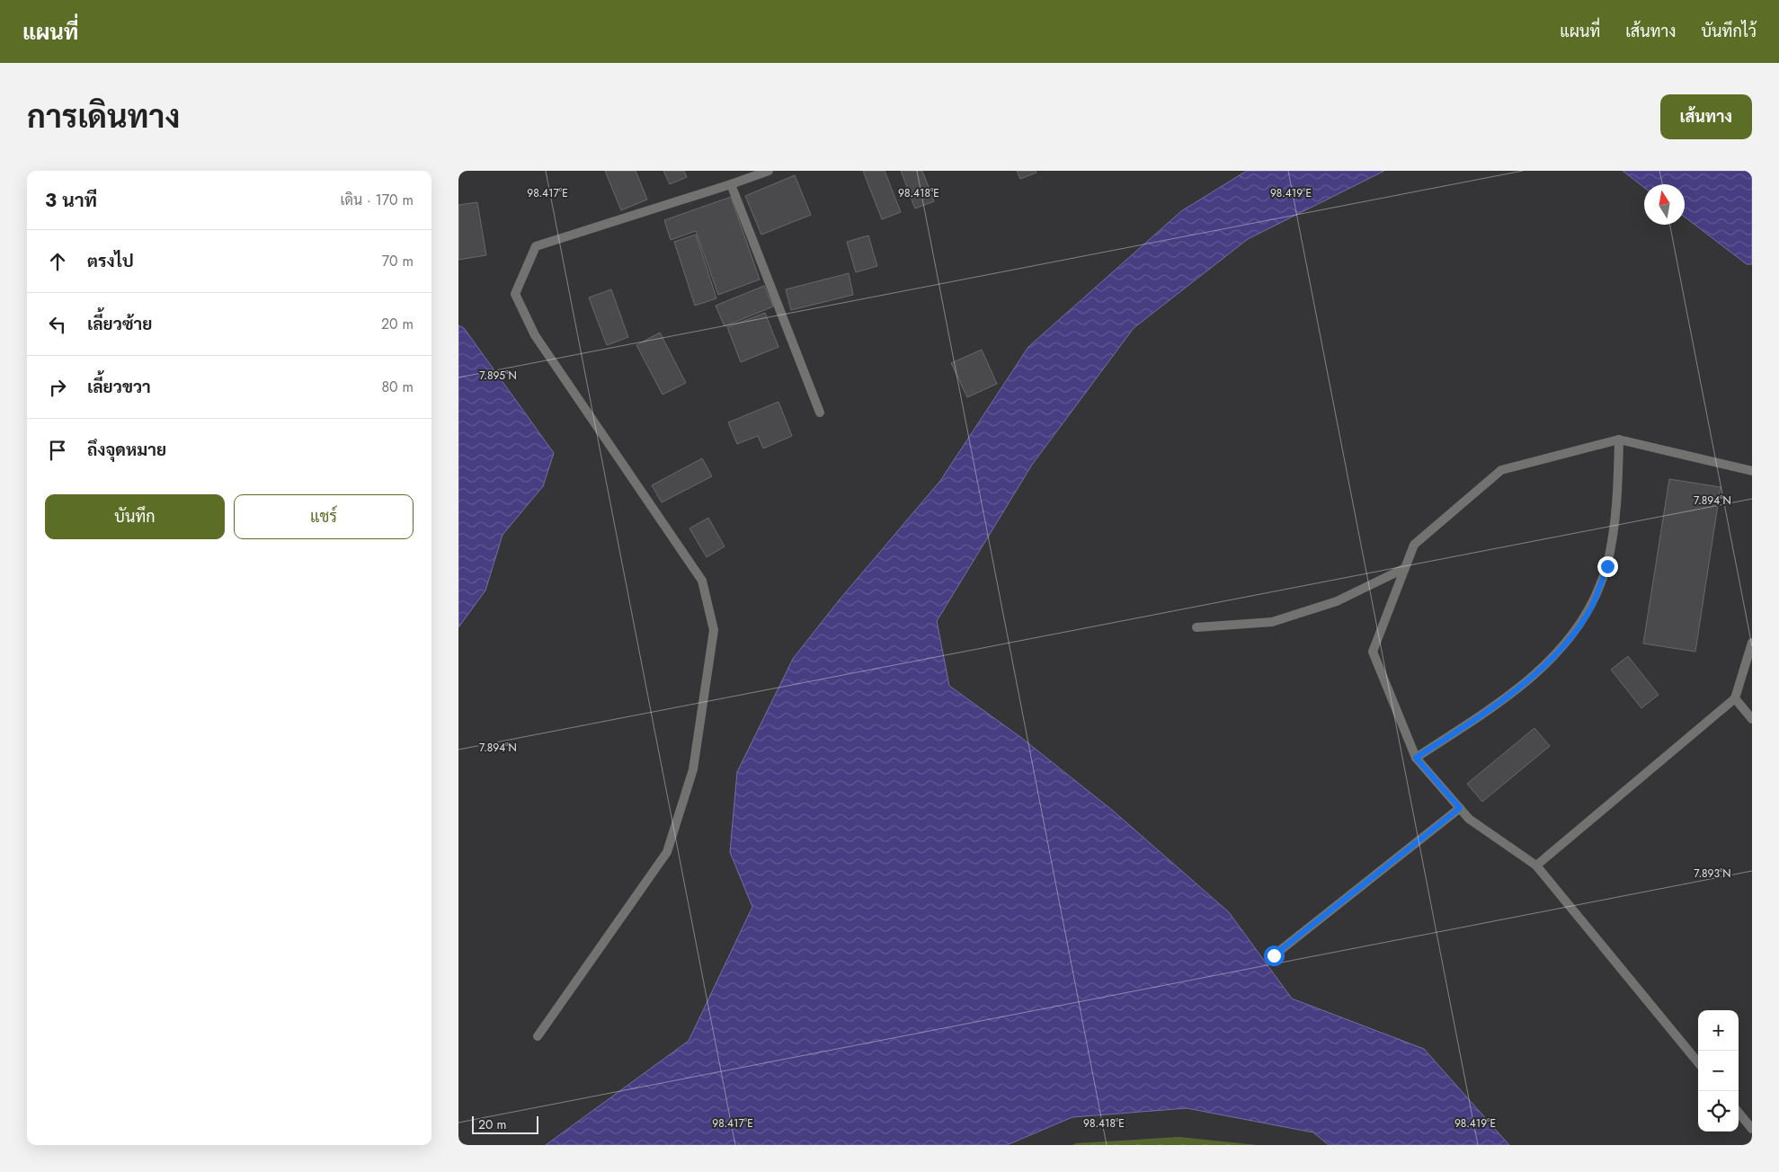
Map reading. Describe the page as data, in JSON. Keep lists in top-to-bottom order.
{
  "scale_bar": "20 m",
  "north": "top",
  "page": {
    "header": "แผนที่",
    "nav": ["แผนที่", "เส้นทาง", "บันทึกไว้"],
    "title": "การเดินทาง",
    "buttons": [
      "เส้นทาง",
      ["บันทึก", "แชร์"]
    ],
    "heading": ["3 นาที", "เดิน · 170 m"],
    "list": [
      ["ตรงไป", "70 m"],
      ["เลี้ยวซ้าย", "20 m"],
      ["เลี้ยวขวา", "80 m"],
      "ถึงจุดหมาย"
    ],
    "map_buttons": ["+", "−"],
    "scale": "20 m"
  },
  "coordinates": [
    "98.417°E",
    "98.418°E",
    "98.419°E",
    "7.895°N",
    "7.894°N",
    "7.893°N"
  ]
}
